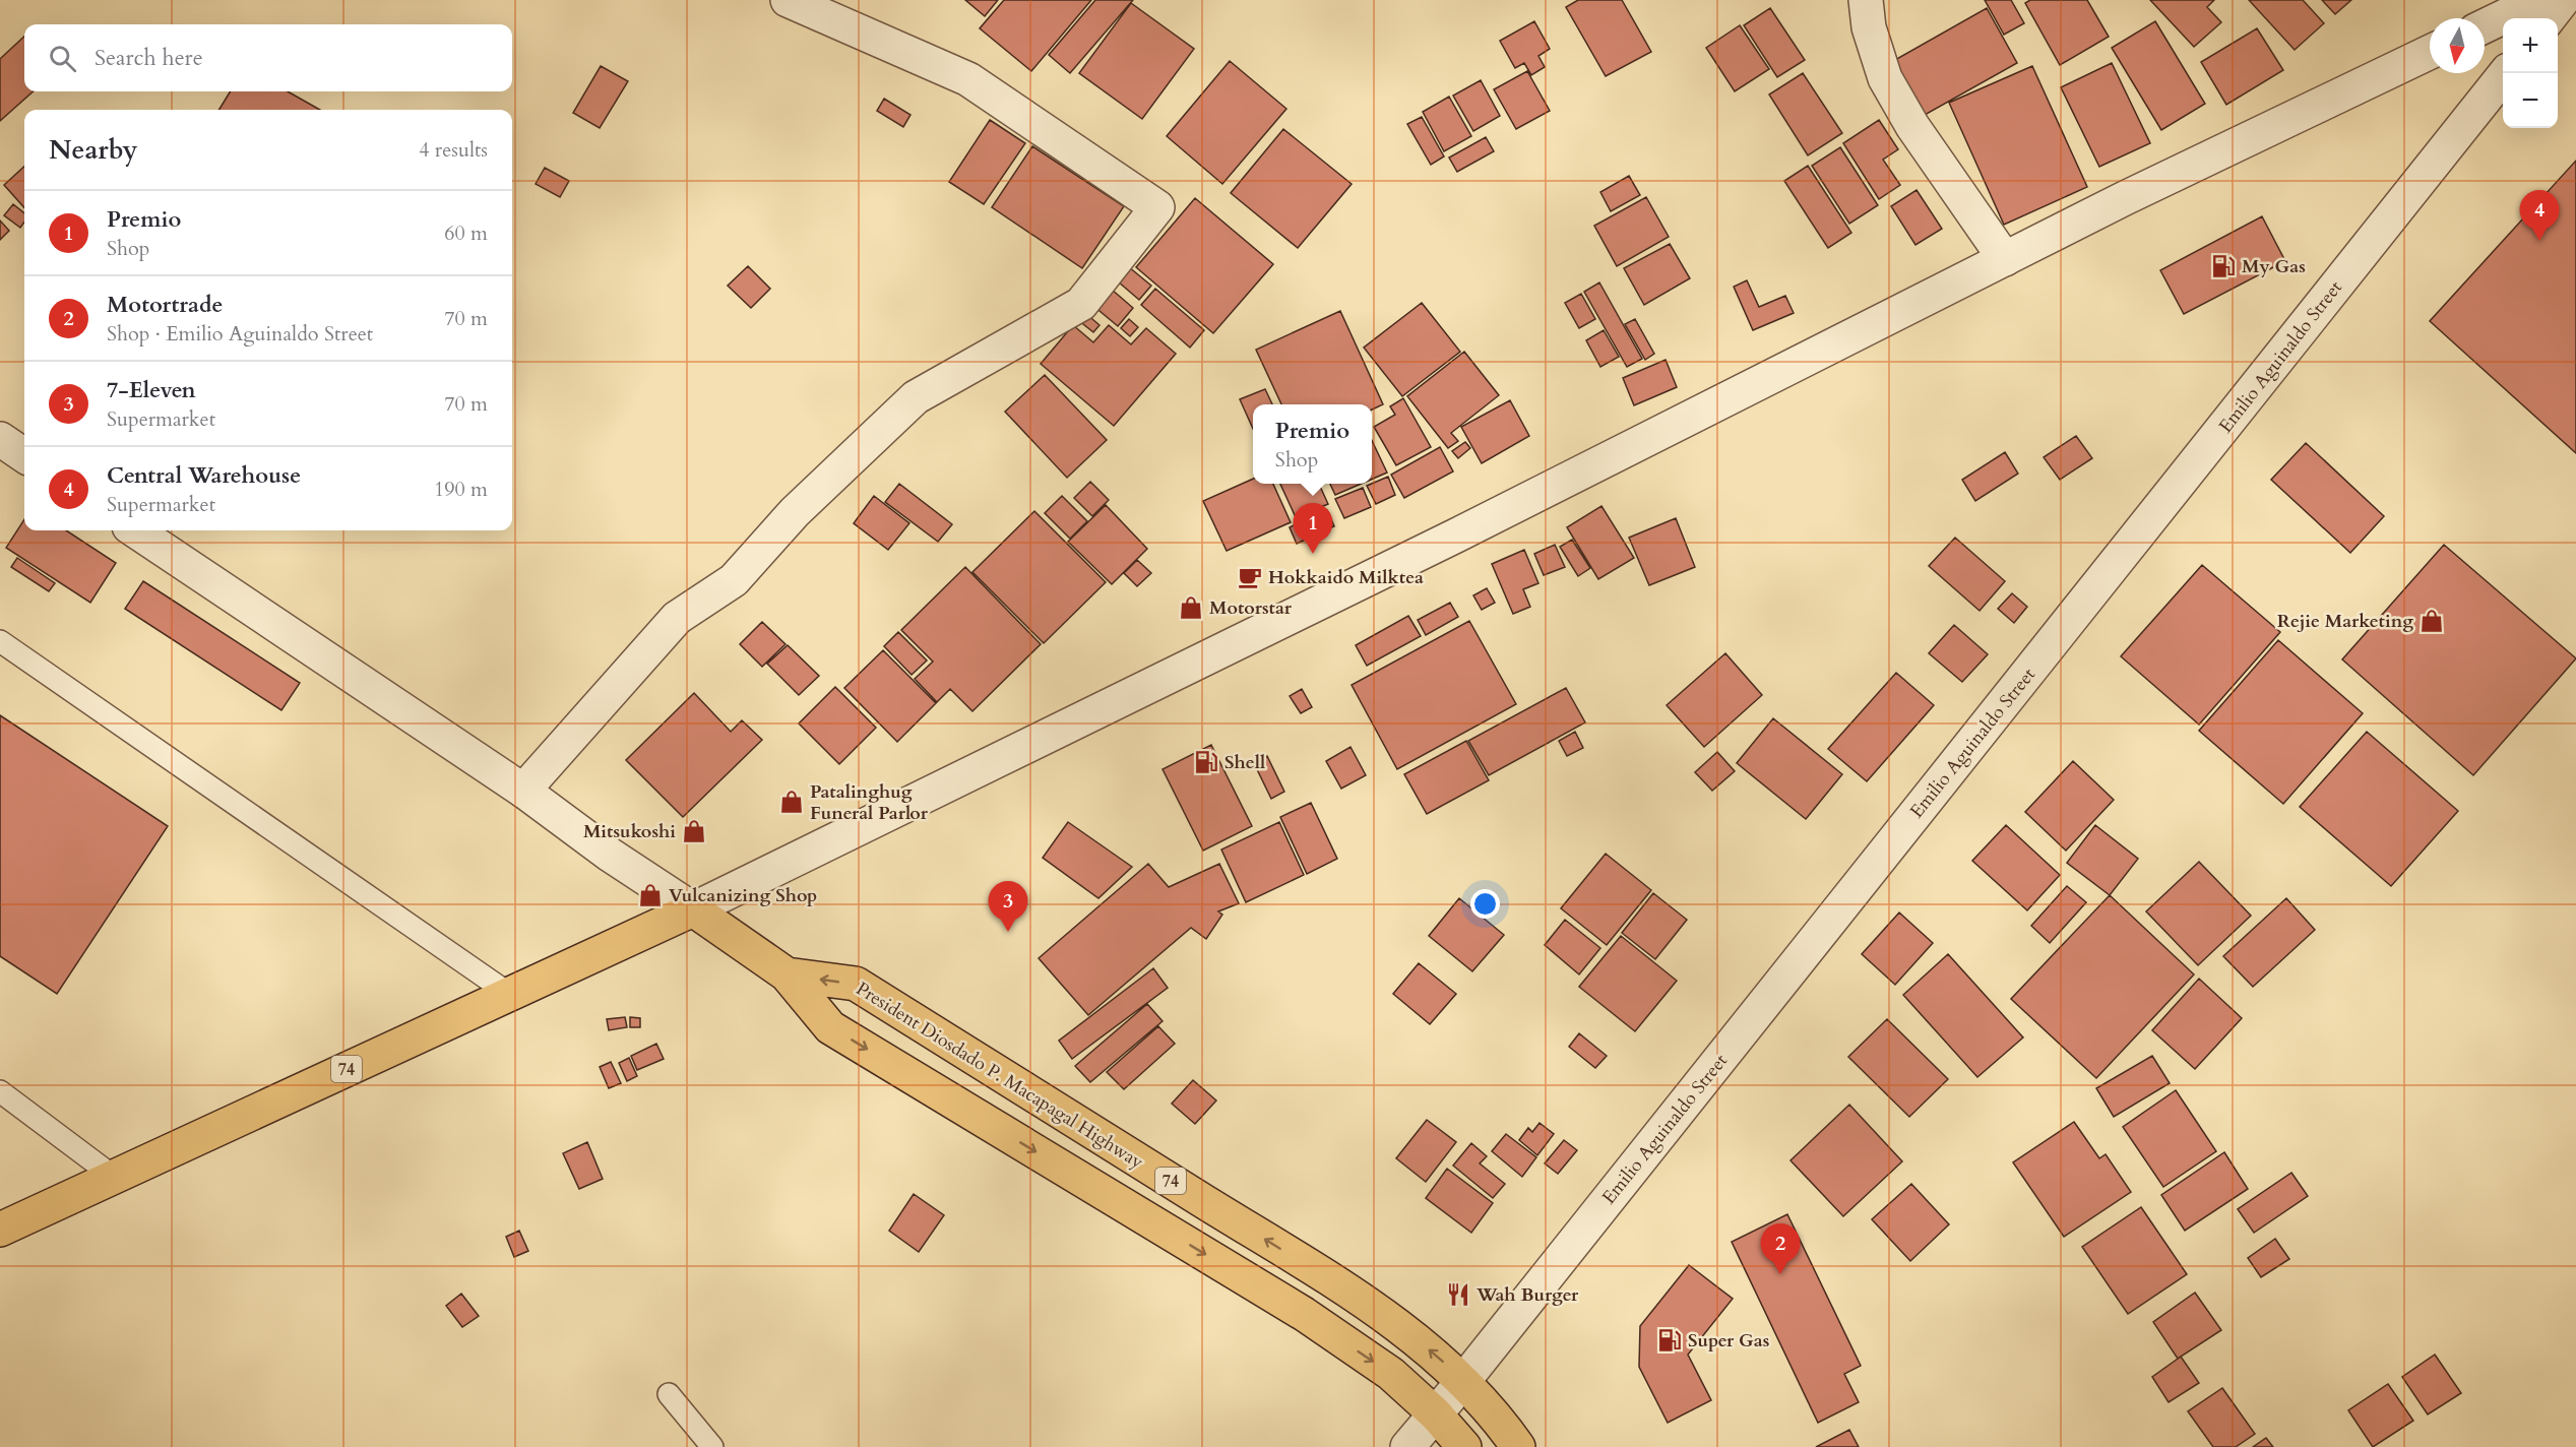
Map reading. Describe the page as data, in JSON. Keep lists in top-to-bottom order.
{
  "streets": {
    "highway": ["74", "President Diosdado P. Macapagal Highway"],
    "street": ["Emilio Aguinaldo Street"]
  },
  "crossings": [
    ["Emilio Aguinaldo Street", "President Diosdado P. Macapagal Highway"],
    ["74", "President Diosdado P. Macapagal Highway"]
  ],
  "places": {
    "fuel station": ["My Gas", "Shell", "Super Gas"],
    "cafe": ["Hokkaido Milktea"],
    "shop": [
      "Motorstar",
      "Rejie Marketing",
      "Patalinghug Funeral Parlor",
      "Mitsukoshi",
      "Vulcanizing Shop"
    ],
    "restaurant": ["Wah Burger"]
  },
  "north": "bottom",
  "page": {
    "map_buttons": ["+", "−"],
    "search": "Search here",
    "heading": ["Nearby", "4 results"],
    "list": [
      {
        "mark": "1",
        "name": "Premio",
        "note": "Shop",
        "value": "60 m"
      },
      {
        "mark": "2",
        "name": "Motortrade",
        "note": "Shop · Emilio Aguinaldo Street",
        "value": "70 m"
      },
      {
        "mark": "3",
        "name": "7-Eleven",
        "note": "Supermarket",
        "value": "70 m"
      },
      {
        "mark": "4",
        "name": "Central Warehouse",
        "note": "Supermarket",
        "value": "190 m"
      }
    ],
    "pins": [
      "4",
      "1",
      "3",
      "2"
    ],
    "popup": ["Premio", "Shop"]
  }
}
